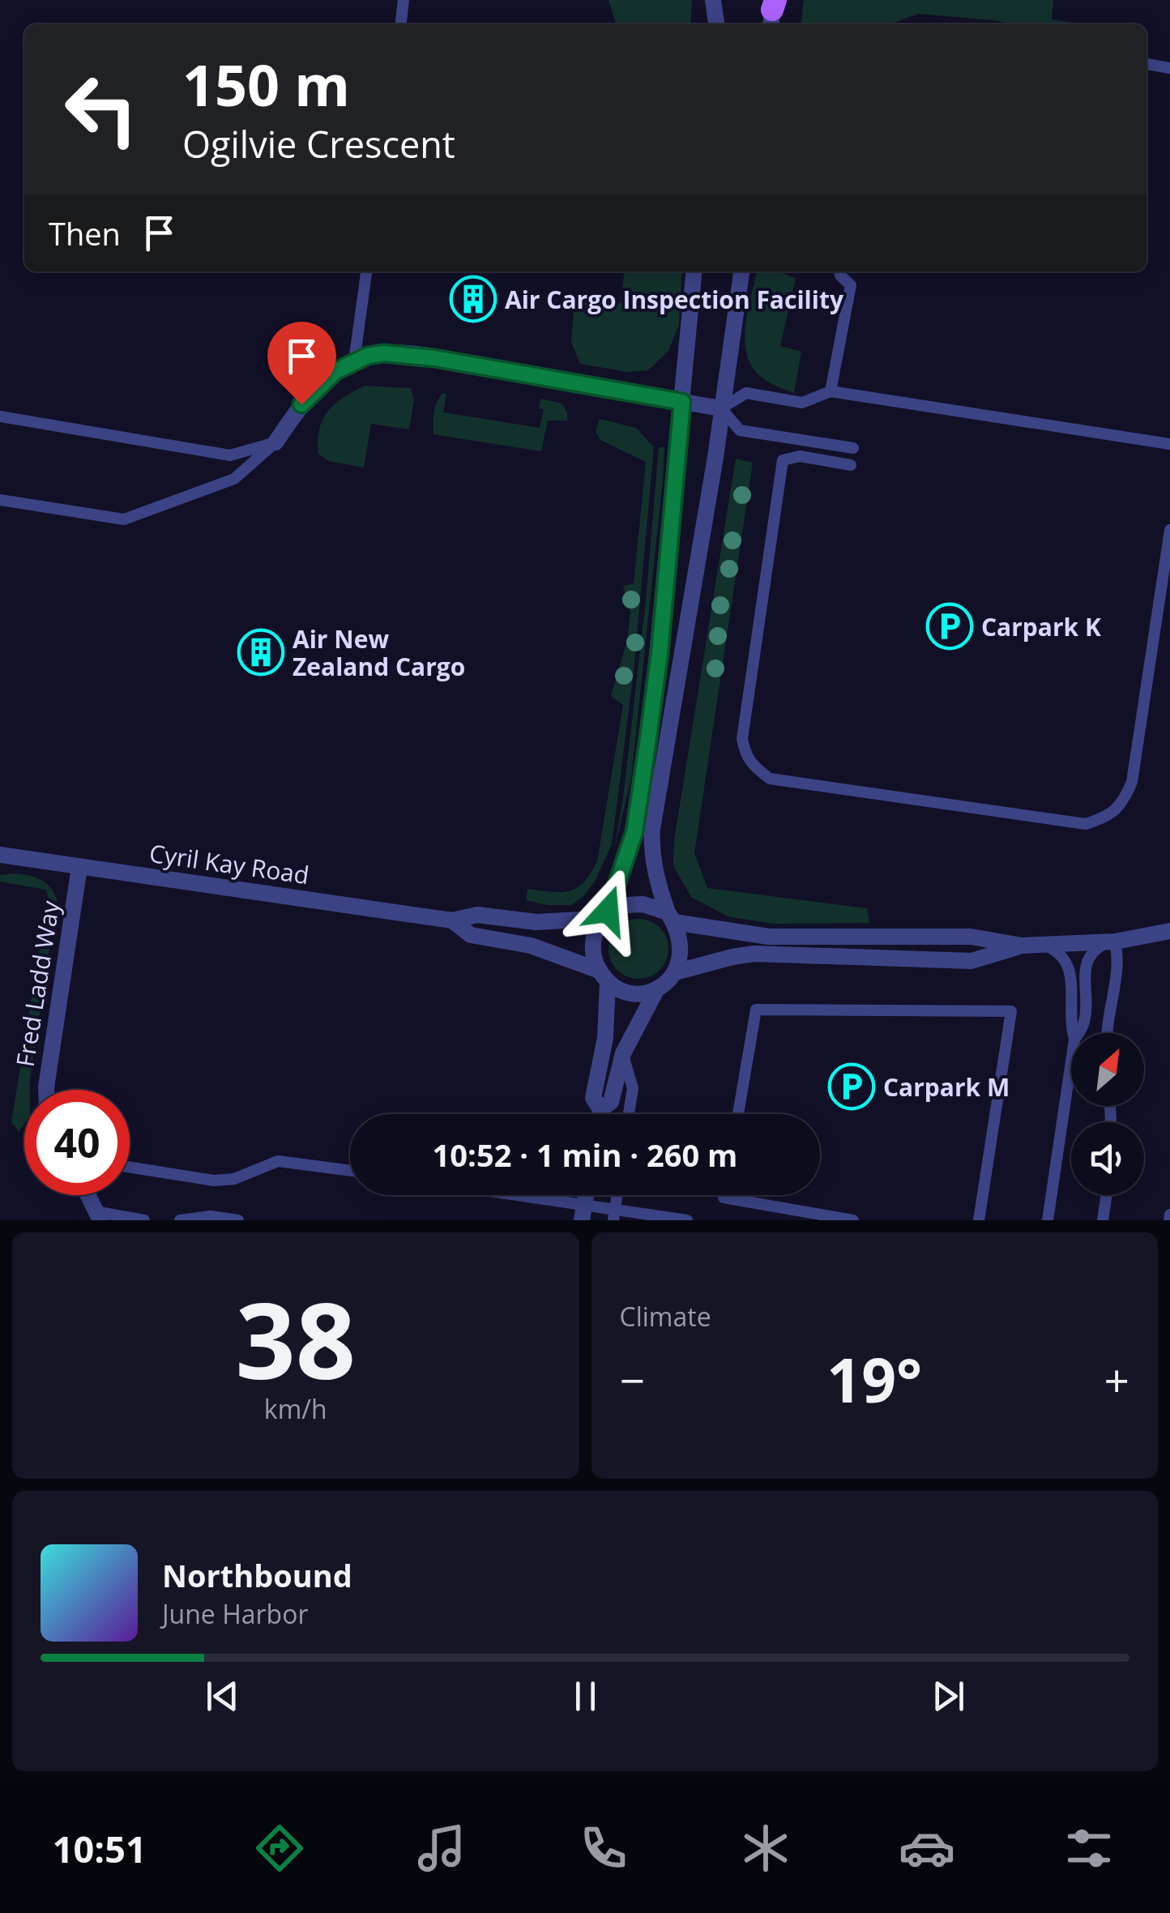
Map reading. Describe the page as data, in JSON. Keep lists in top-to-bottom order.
{
  "streets": {
    "street": ["Cyril Kay Road", "Fred Ladd Way"]
  },
  "crossings": [
    ["Cyril Kay Road", "Fred Ladd Way"]
  ],
  "places": {
    "building": ["Air Cargo Inspection Facility", "Air New Zealand Cargo"],
    "parking": ["Carpark K", "Carpark M"]
  },
  "north": "top right",
  "page": {
    "turn": ["150 m", "Ogilvie Crescent"],
    "then": "Then",
    "limit": "40",
    "trip": "10:52 · 1 min · 260 m",
    "tile": [
      ["38", "km/h"],
      "Climate"
    ],
    "heat": ["−", "19°", "+"],
    "song": ["Northbound", "June Harbor"],
    "tabs": "10:51"
  }
}
